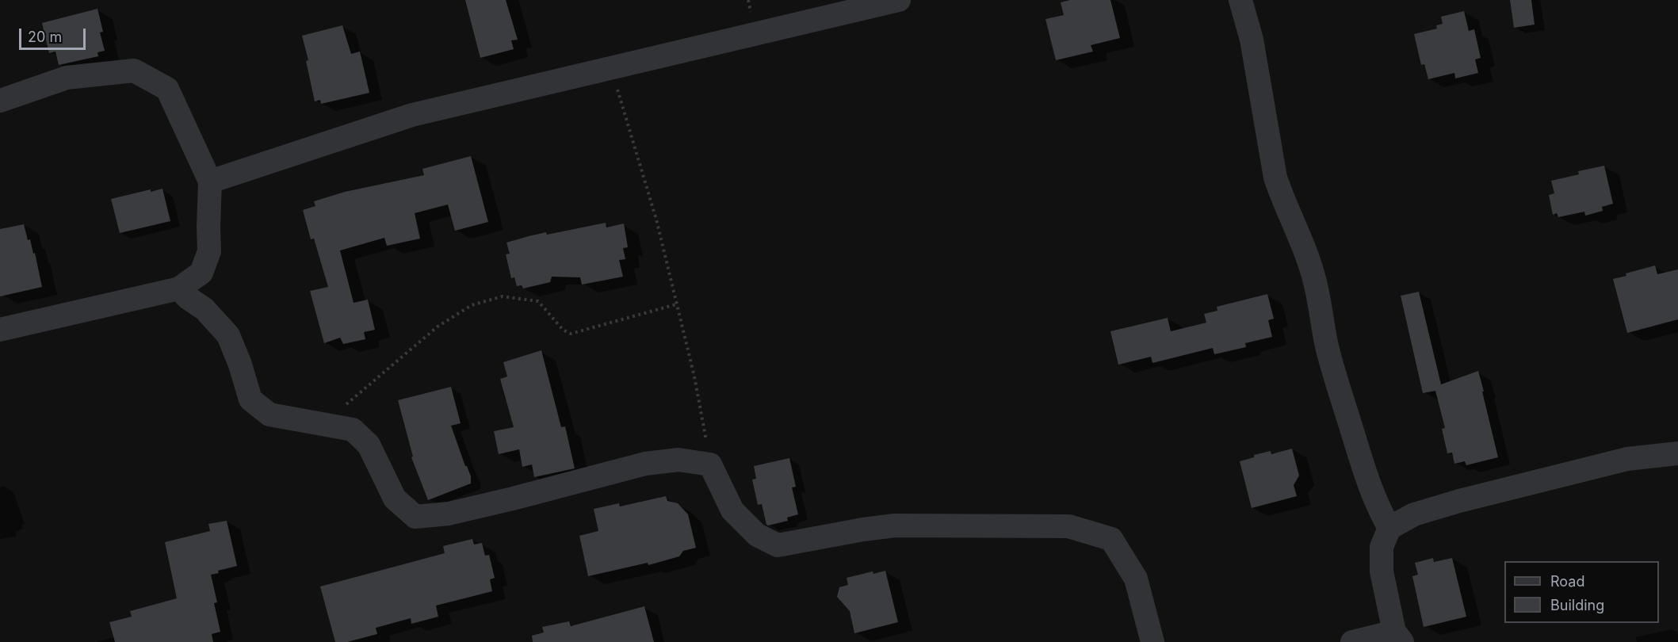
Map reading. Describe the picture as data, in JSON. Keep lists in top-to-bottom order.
{
  "legend": ["Road", "Building"],
  "scale_bar": "20 m"
}
